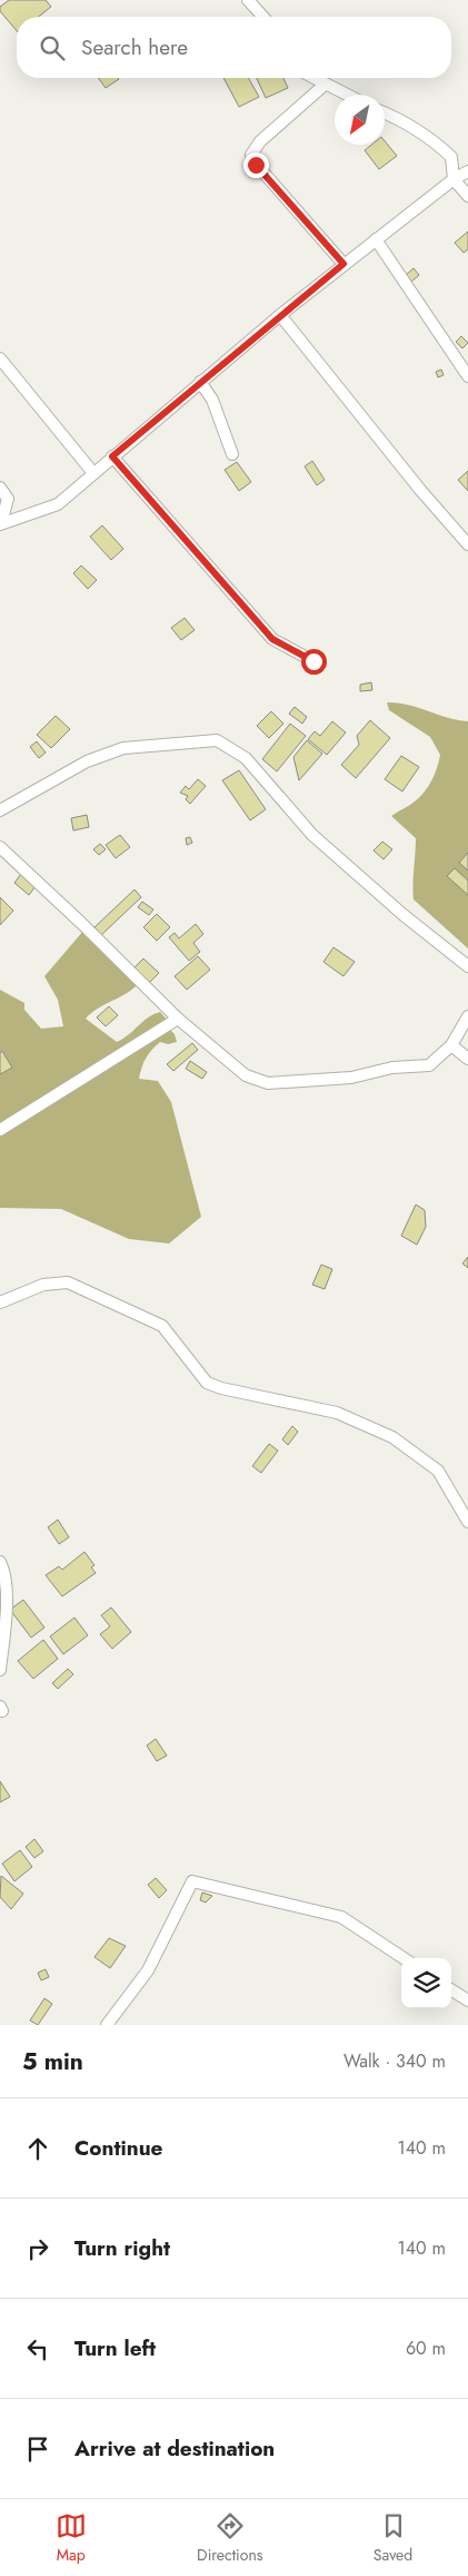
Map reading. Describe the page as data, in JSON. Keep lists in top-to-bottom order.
{
  "north": "bottom left",
  "page": {
    "search": "Search here",
    "heading": ["5 min", "Walk · 340 m"],
    "list": [
      ["Continue", "140 m"],
      ["Turn right", "140 m"],
      ["Turn left", "60 m"],
      "Arrive at destination"
    ],
    "nav": ["Map", "Directions", "Saved"]
  }
}
